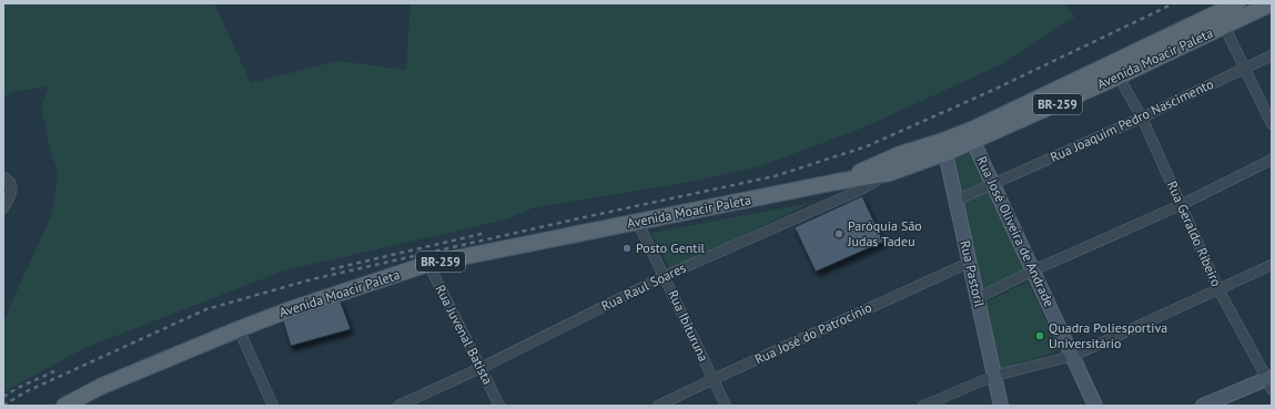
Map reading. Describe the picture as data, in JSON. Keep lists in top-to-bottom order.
{
  "streets": {
    "main road": ["Avenida Moacir Paleta", "BR-259"],
    "street": [
      "Rua Joaquim Pedro Nascimento",
      "Rua José Oliveira de Andrade",
      "Rua Geraldo Ribeiro",
      "Rua Pastoril",
      "Rua Raul Soares",
      "Rua Ibituruna",
      "Rua José do Patrocínio",
      "Rua Juvenal Batista"
    ]
  },
  "crossings": [
    ["Avenida Moacir Paleta", "Rua José Oliveira de Andrade"],
    ["Avenida Moacir Paleta", "Rua Geraldo Ribeiro"],
    ["Avenida Moacir Paleta", "Rua Pastoril"],
    ["Avenida Moacir Paleta", "Rua Raul Soares"],
    ["Avenida Moacir Paleta", "Rua Ibituruna"],
    ["Avenida Moacir Paleta", "Rua Juvenal Batista"],
    ["Rua Joaquim Pedro Nascimento", "Rua José Oliveira de Andrade"],
    ["Rua Joaquim Pedro Nascimento", "Rua Geraldo Ribeiro"],
    ["Rua Joaquim Pedro Nascimento", "Rua Pastoril"],
    ["Rua Pastoril", "Rua José do Patrocínio"],
    ["Rua Raul Soares", "Rua Ibituruna"],
    ["Rua Raul Soares", "Rua Juvenal Batista"],
    ["Rua Ibituruna", "Rua José do Patrocínio"]
  ],
  "places": ["Paróquia São Judas Tadeu", "Posto Gentil", "Quadra Poliesportiva Universitário"]
}
